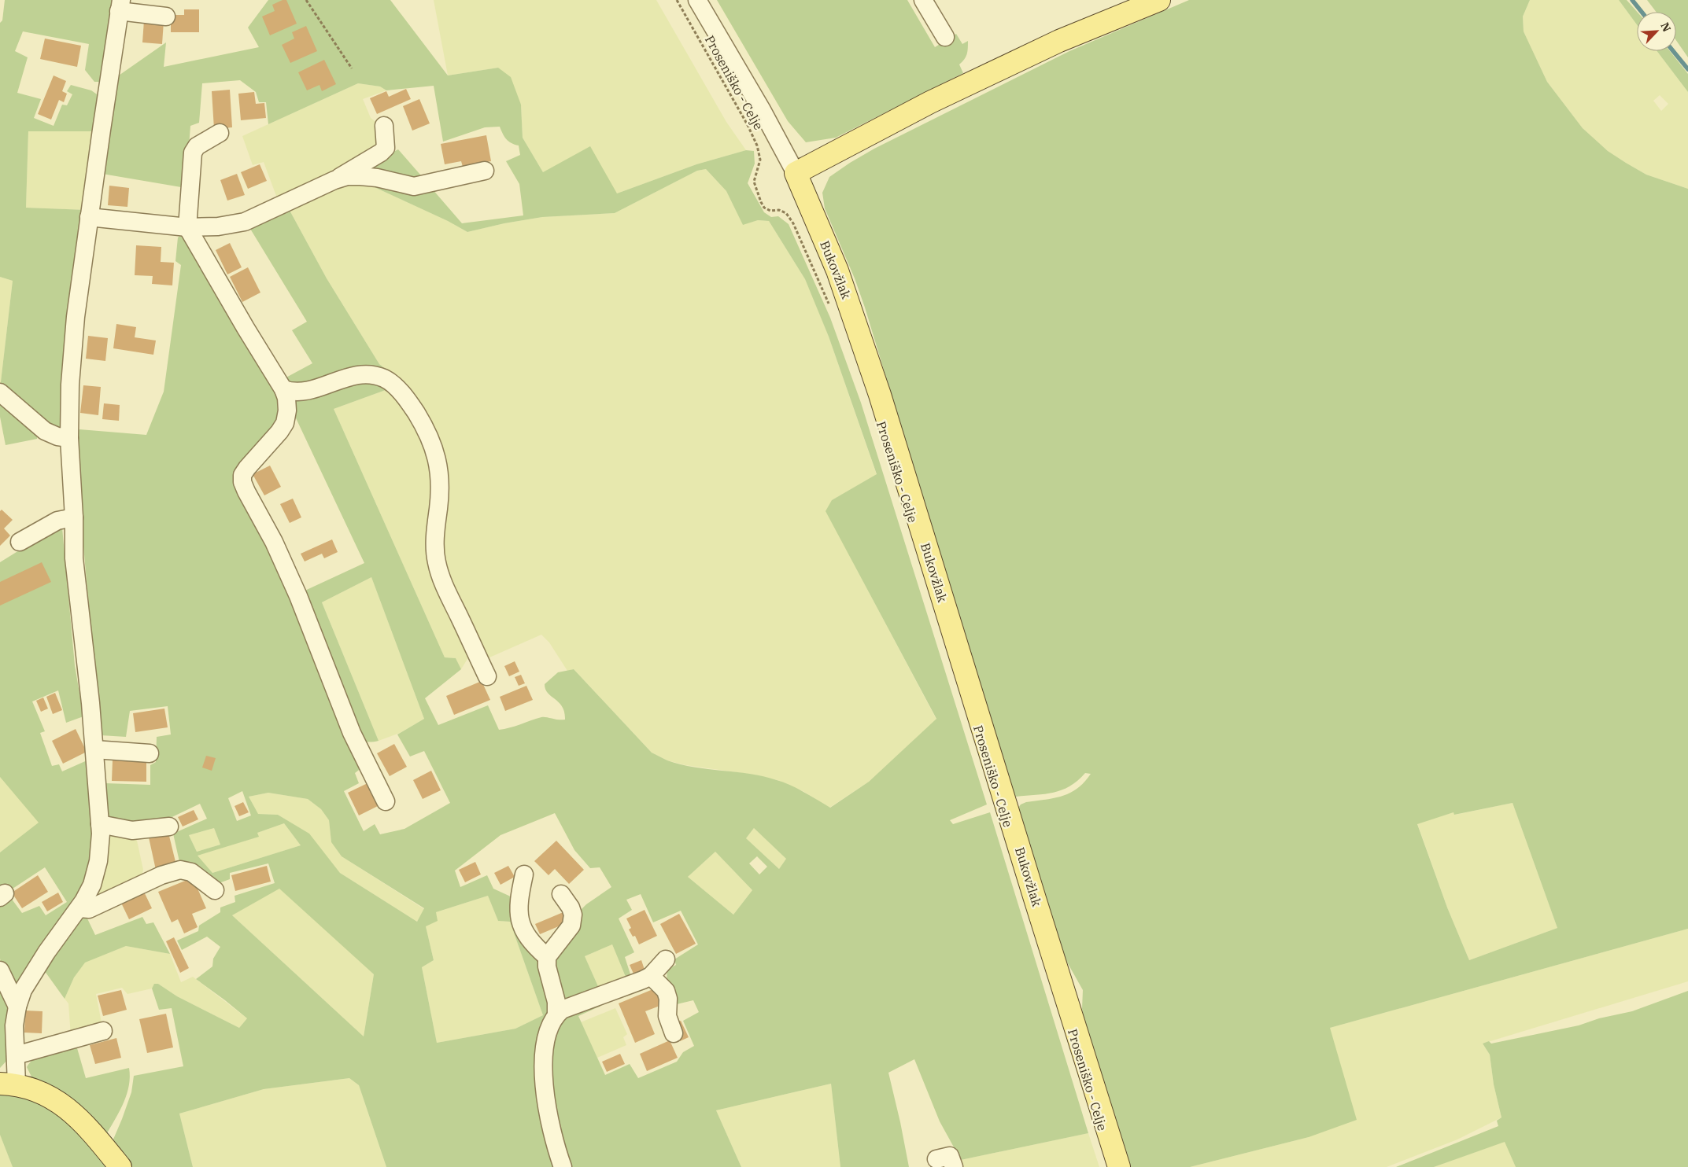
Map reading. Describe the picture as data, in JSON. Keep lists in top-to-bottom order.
{
  "streets": {
    "main road": ["Bukovžlak"],
    "path": ["Proseniško - Celje"]
  },
  "north": "top right"
}
